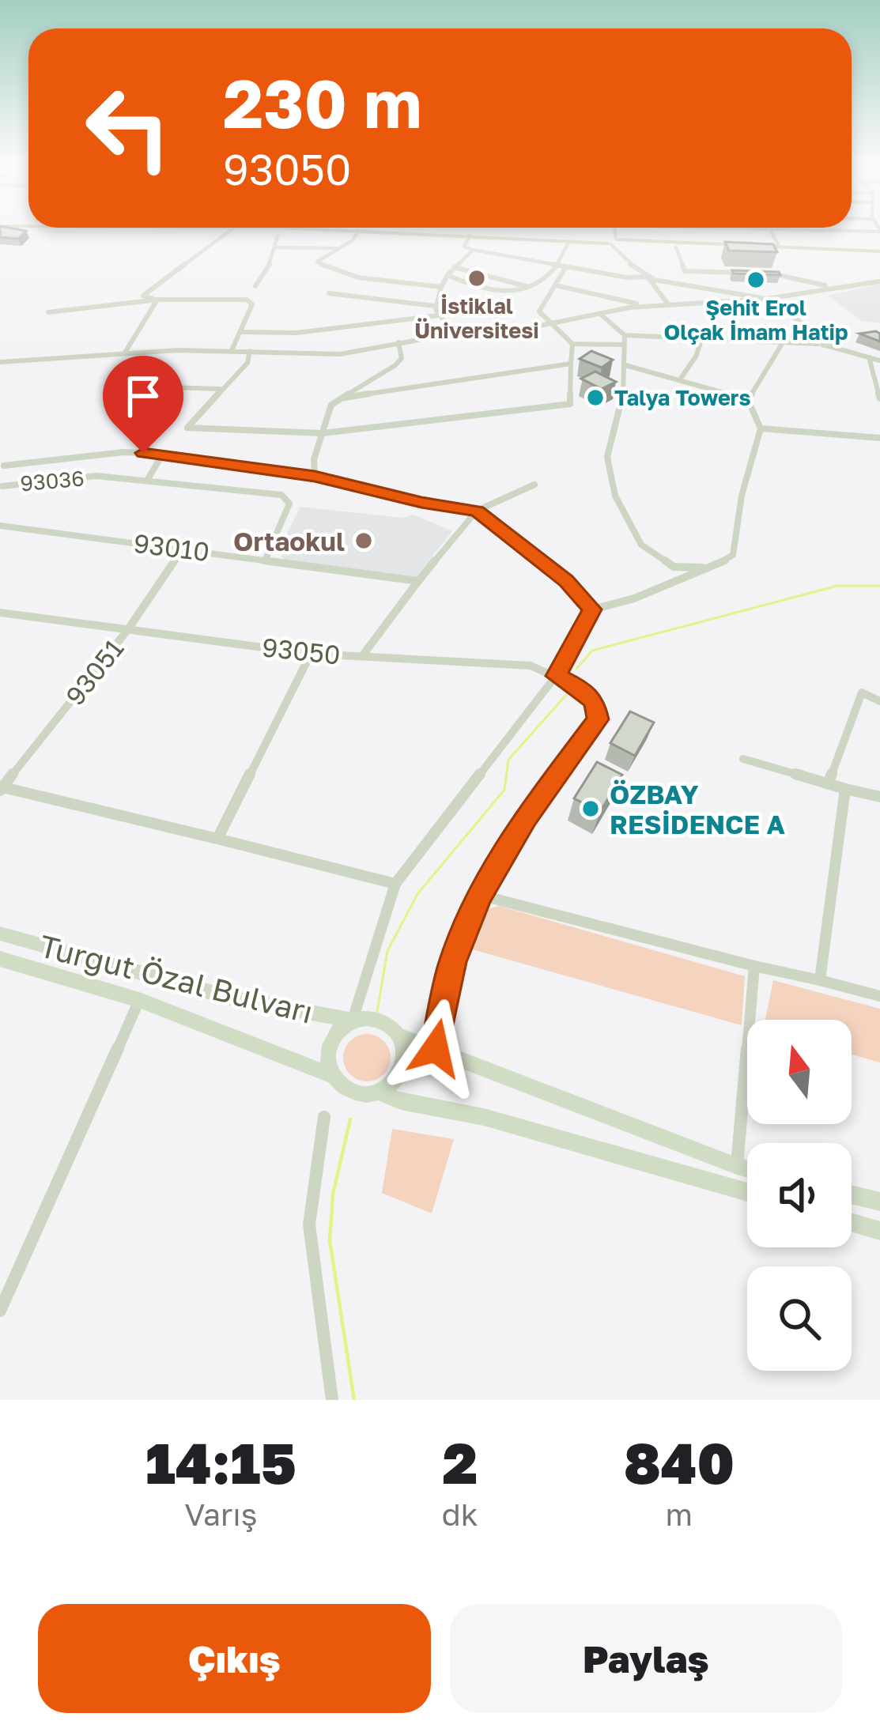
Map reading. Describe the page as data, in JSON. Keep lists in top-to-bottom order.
{
  "streets": {
    "main road": ["Turgut Özal Bulvarı"],
    "street": [
      "93036",
      "93010",
      "93050",
      "93051"
    ]
  },
  "crossings": [
    ["93036", "93010"],
    ["93010", "93051"],
    ["93050", "93051"]
  ],
  "places": [
    "İstiklal Üniversitesi",
    "Şehit Erol Olçak İmam Hatip",
    "Talya Towers",
    "Ortaokul",
    "ÖZBAY RESİDENCE A"
  ],
  "north": "top",
  "page": {
    "turn": ["230 m", "93050"],
    "eta": [
      "14:15",
      "Varış",
      "2",
      "dk",
      "840",
      "m"
    ],
    "buttons": ["Çıkış", "Paylaş"]
  }
}
